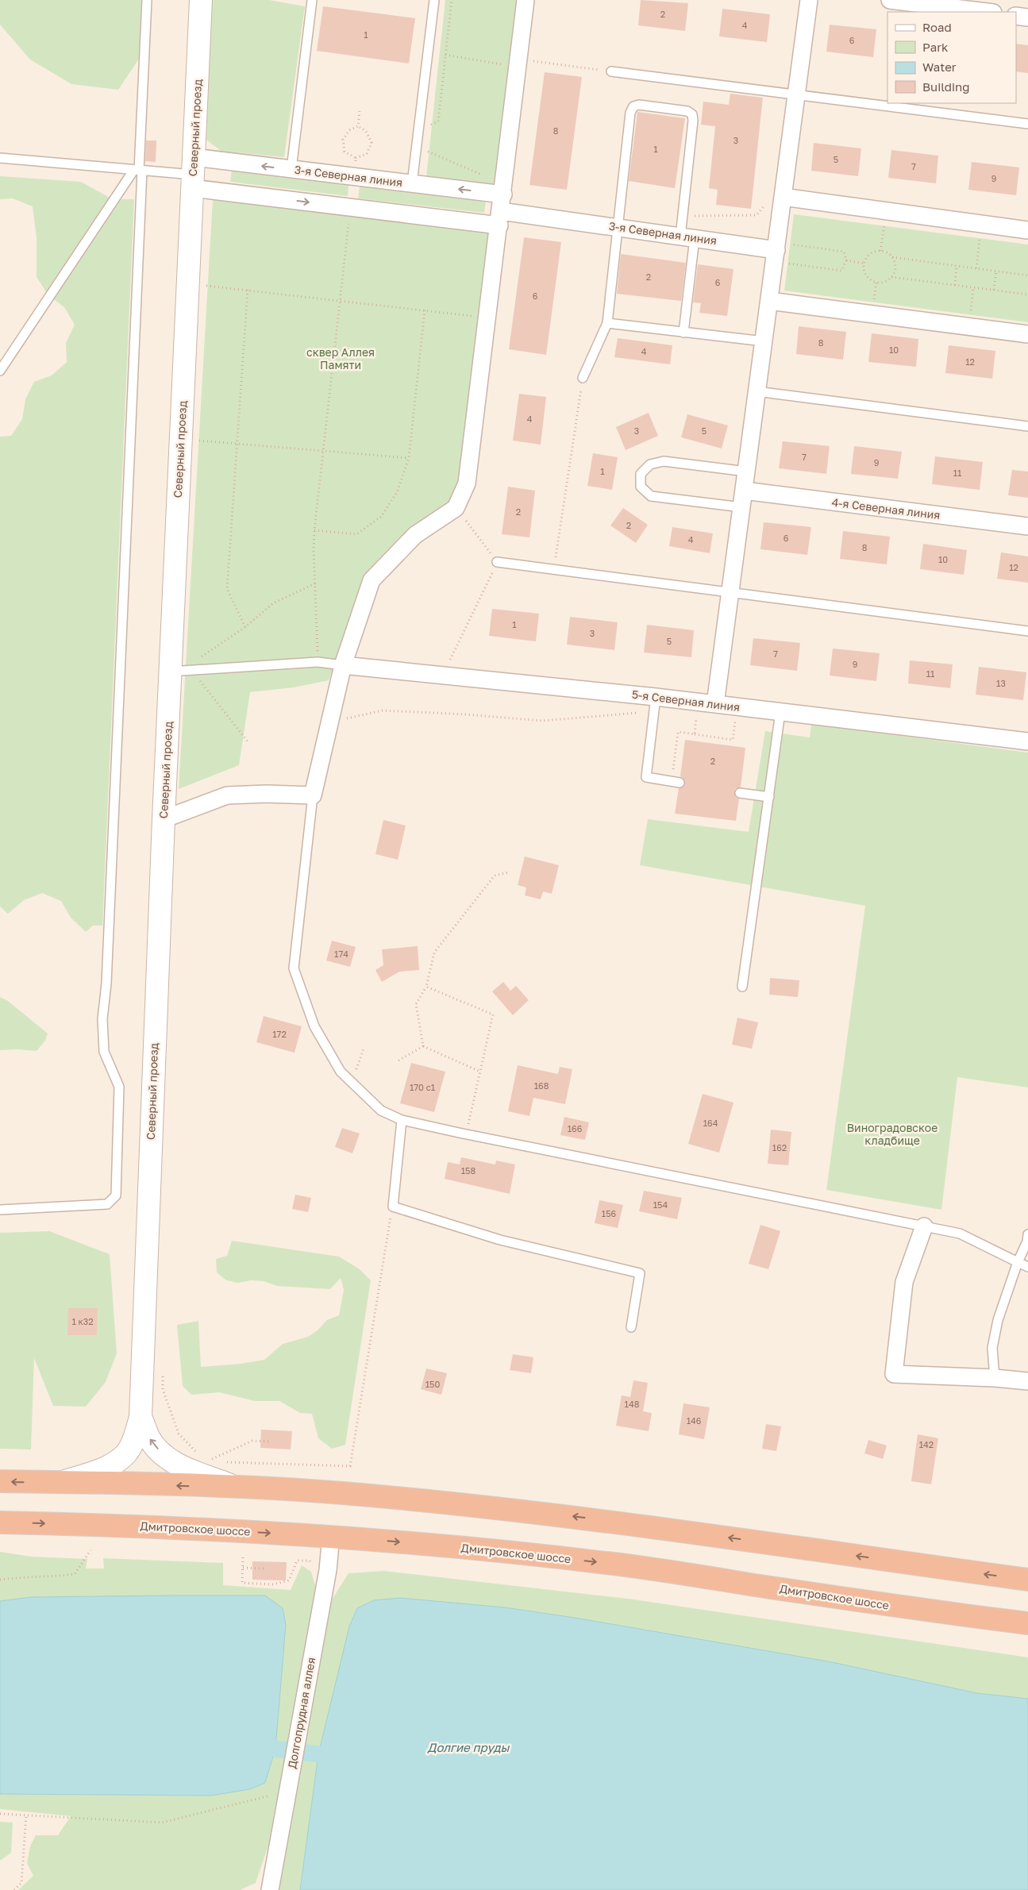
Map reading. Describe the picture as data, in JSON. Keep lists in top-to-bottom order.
{
  "streets": {
    "highway": ["Дмитровское шоссе"],
    "street": [
      "Северный проезд",
      "3-я Северная линия",
      "4-я Северная линия",
      "5-я Северная линия",
      "Долгопрудная аллея"
    ]
  },
  "crossings": [
    ["Северный проезд", "3-я Северная линия"],
    ["Дмитровское шоссе", "Долгопрудная аллея"]
  ],
  "water": ["Долгие пруды"],
  "parks": ["сквер Аллея Памяти", "Виноградовское кладбище"],
  "house_numbers": [
    "2",
    "4",
    "1",
    "6",
    "8",
    "3",
    "1",
    "5",
    "7",
    "9",
    "2",
    "6",
    "6",
    "8",
    "10",
    "4",
    "12",
    "4",
    "3",
    "5",
    "7",
    "9",
    "1",
    "11",
    "2",
    "2",
    "6",
    "4",
    "8",
    "10",
    "12",
    "1",
    "3",
    "5",
    "7",
    "9",
    "11",
    "13",
    "2",
    "174",
    "172",
    "168",
    "170 с1",
    "164",
    "166",
    "162",
    "158",
    "154",
    "156",
    "1 к32",
    "150",
    "148",
    "146",
    "142"
  ],
  "legend": [
    "Road",
    "Park",
    "Water",
    "Building"
  ]
}
